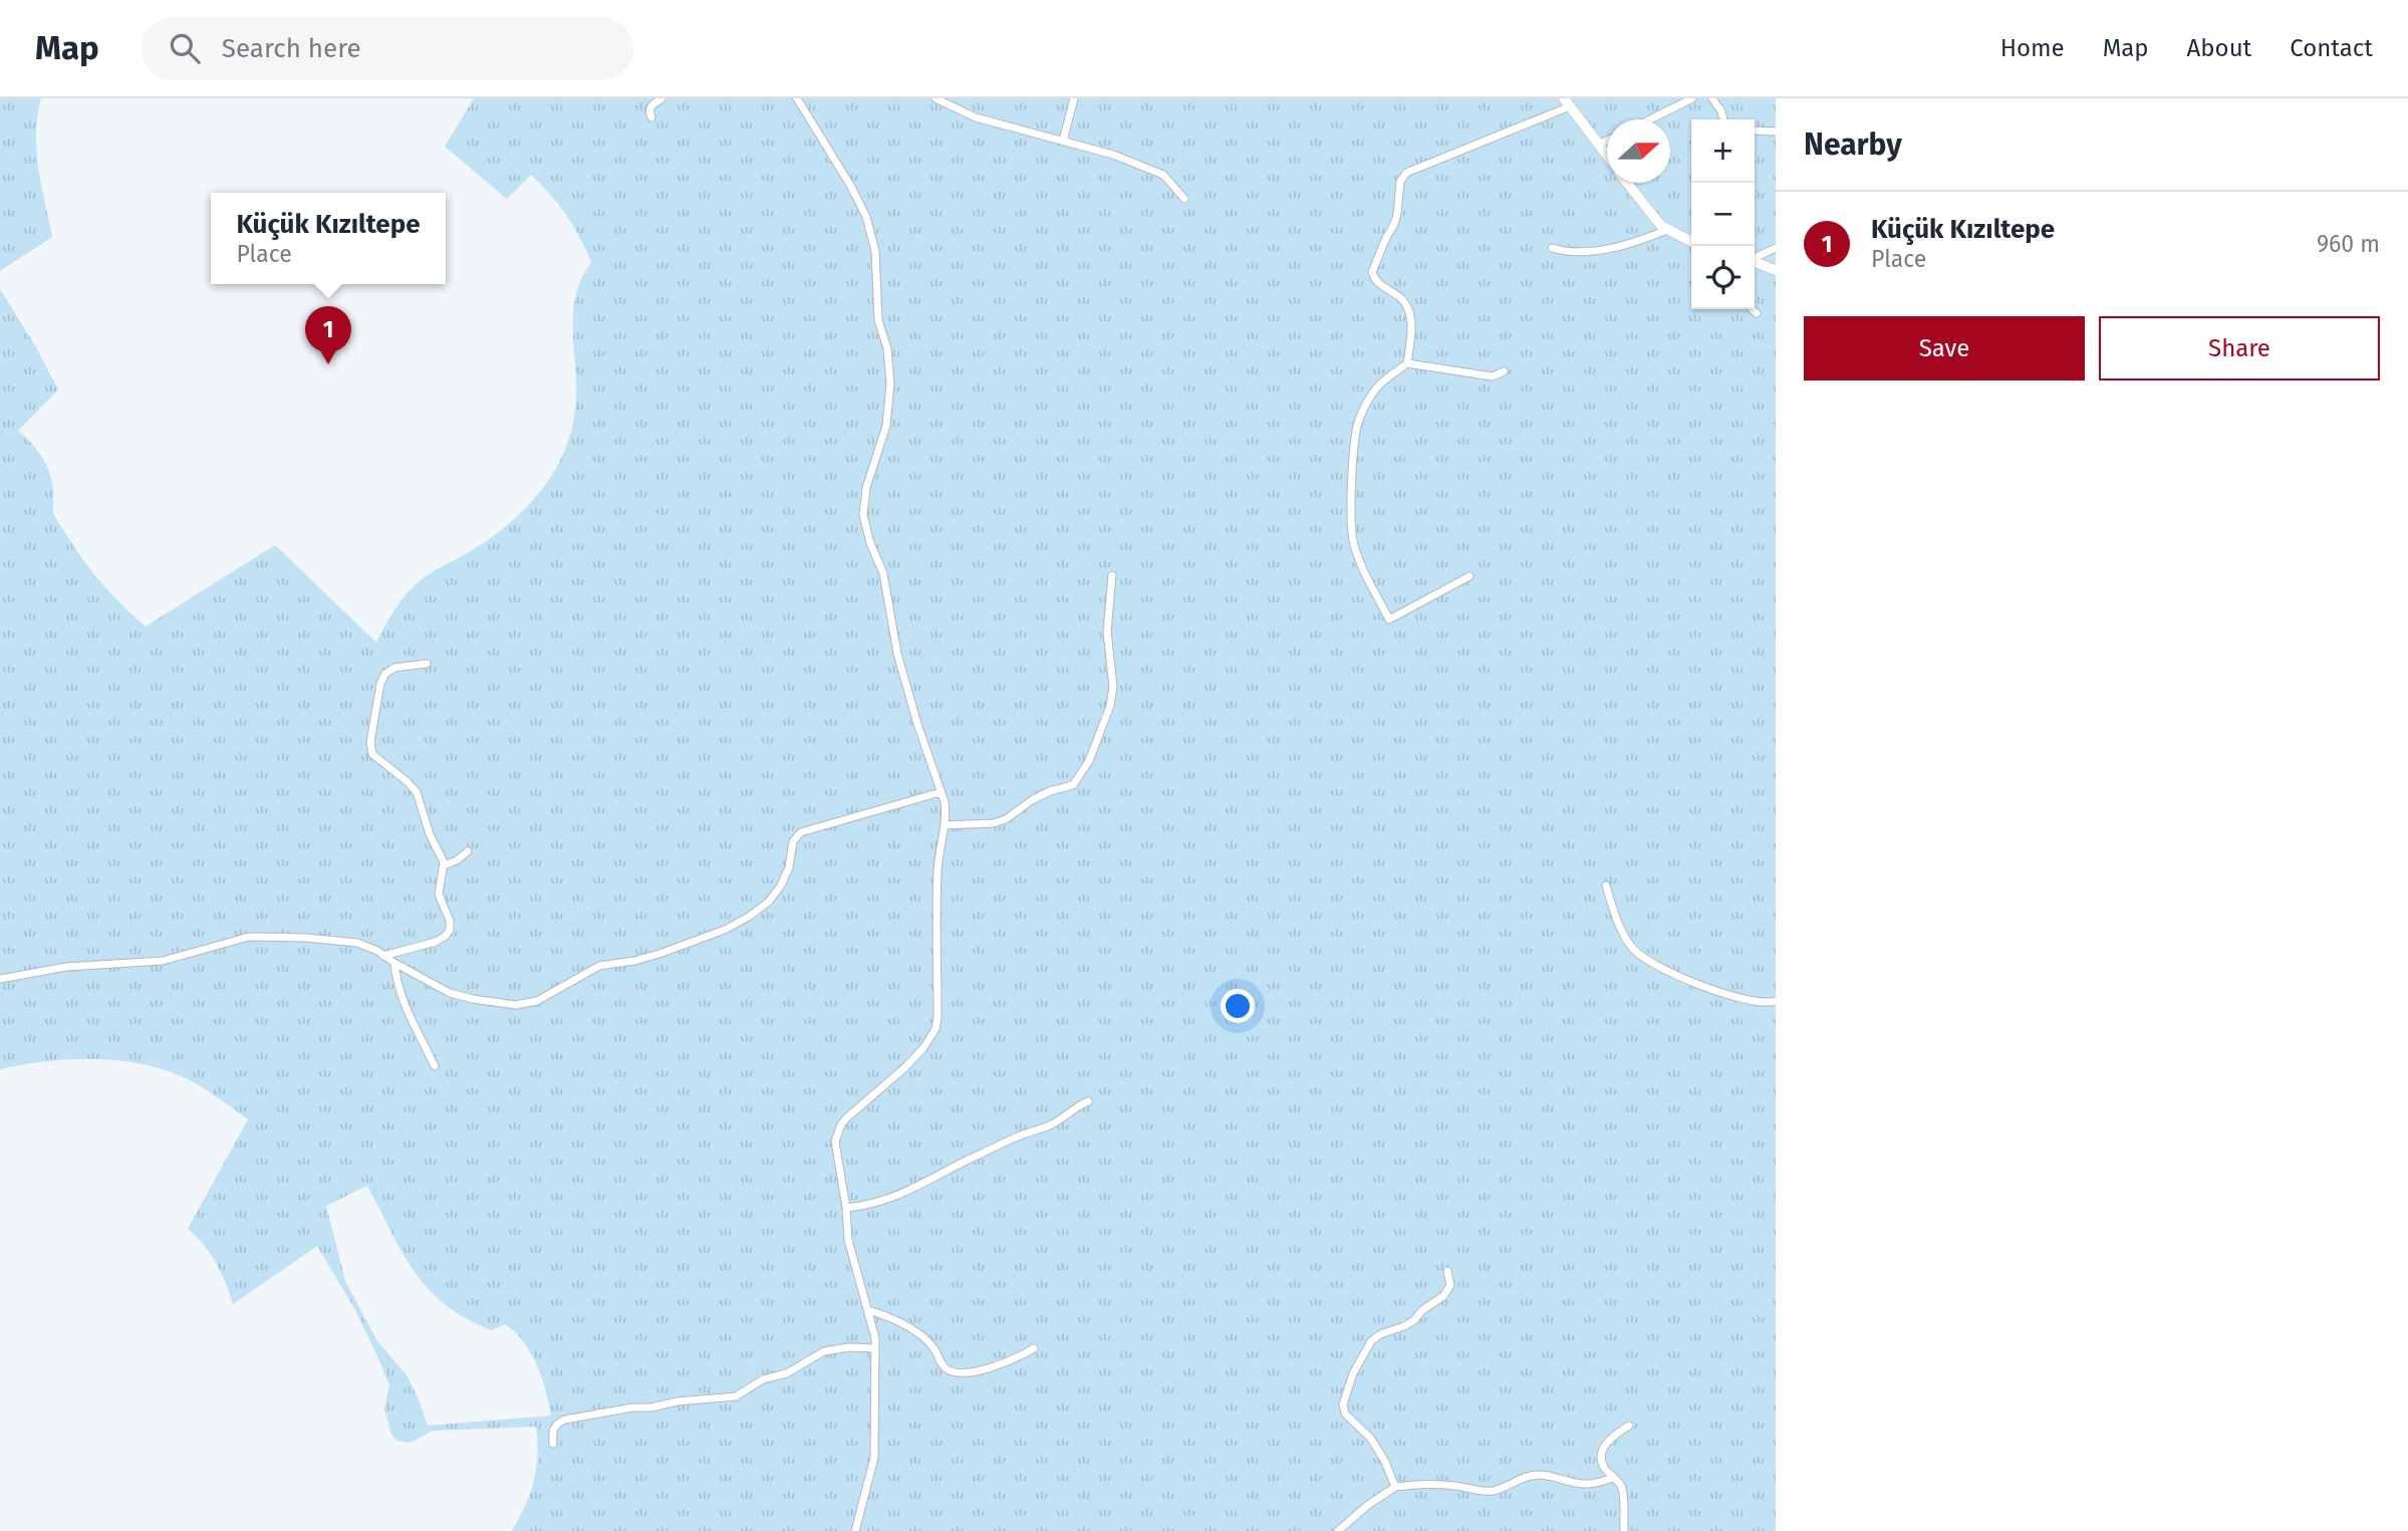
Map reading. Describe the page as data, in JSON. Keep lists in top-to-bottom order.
{
  "north": "right",
  "page": {
    "header": "Map",
    "search": "Search here",
    "nav": [
      "Home",
      "Map",
      "About",
      "Contact"
    ],
    "heading": "Nearby",
    "map_buttons": ["+", "−"],
    "list": [
      {
        "mark": "1",
        "name": "Küçük Kızıltepe",
        "note": "Place",
        "value": "960 m"
      }
    ],
    "popup": ["Küçük Kızıltepe", "Place"],
    "buttons": ["Save", "Share"],
    "pins": "1"
  }
}
